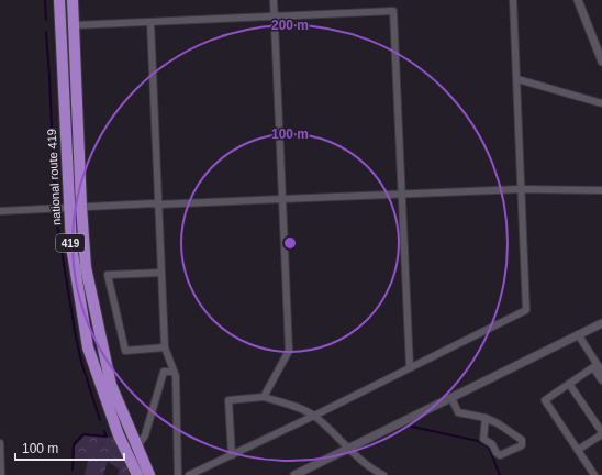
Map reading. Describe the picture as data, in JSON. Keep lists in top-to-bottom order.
{
  "streets": {
    "highway": ["national route 419", "419"]
  },
  "scale_bar": "100 m",
  "rings": ["200 m", "100 m"]
}
